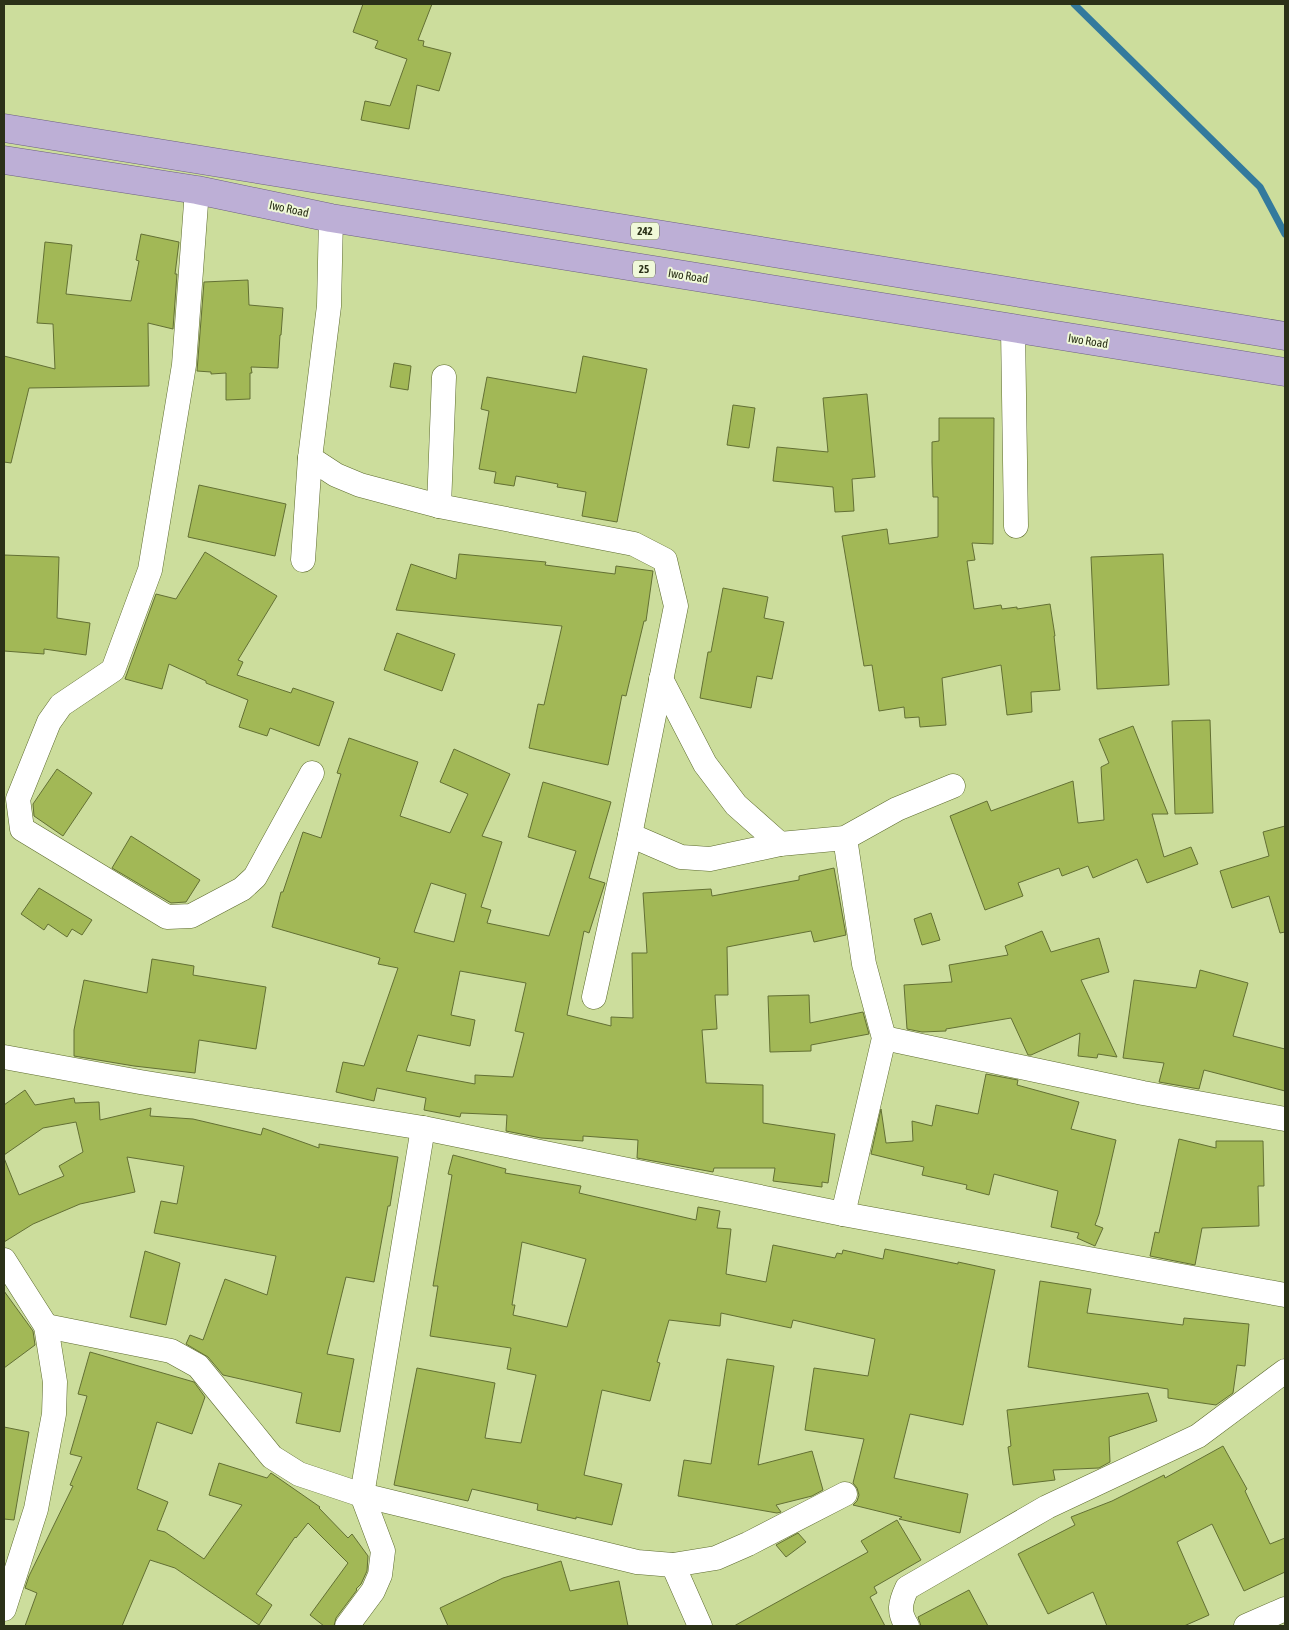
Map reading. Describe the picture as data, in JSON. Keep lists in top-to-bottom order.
{
  "streets": {
    "main road": ["Iwo Road", "242", "25"]
  }
}
